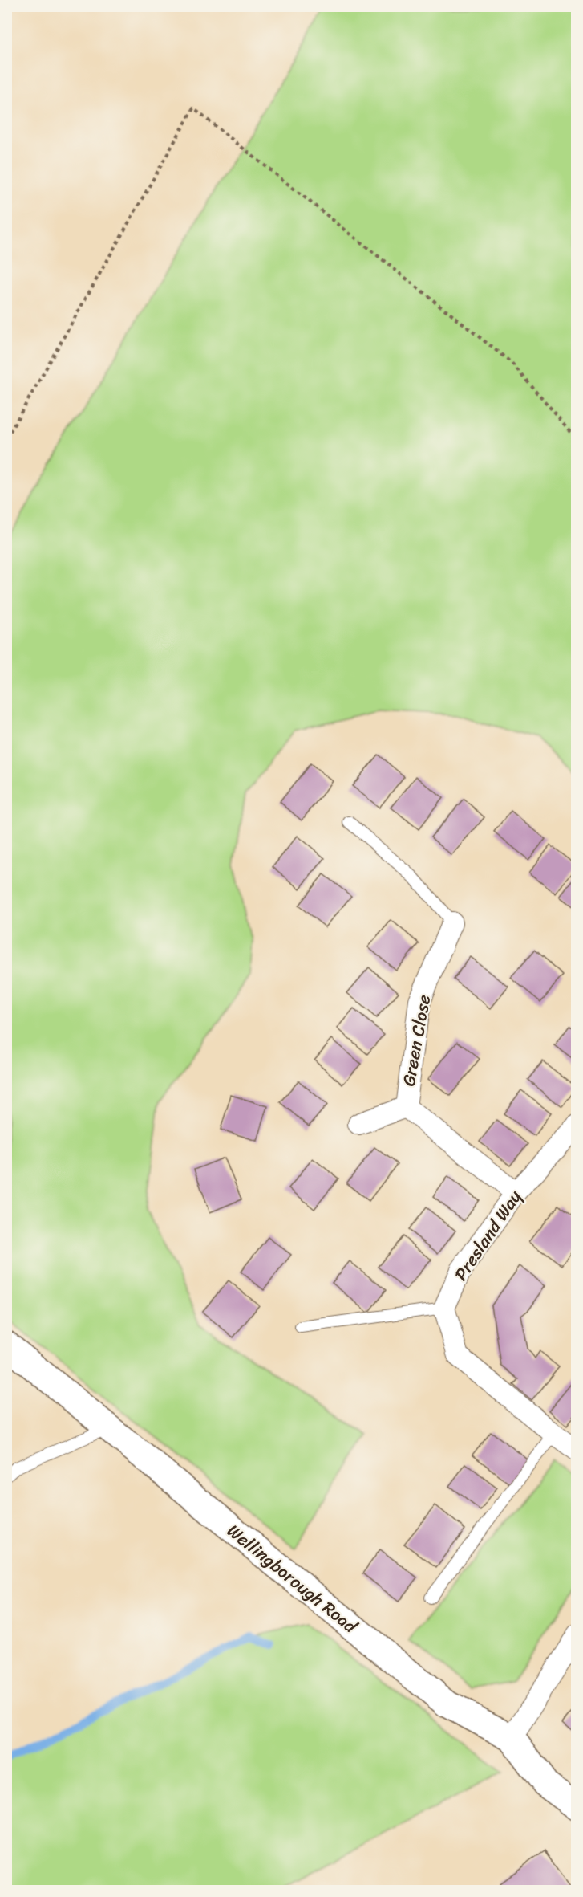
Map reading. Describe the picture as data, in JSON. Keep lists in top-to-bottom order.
{
  "streets": {
    "main road": ["Wellingborough Road"],
    "street": ["Green Close", "Presland Way"]
  },
  "crossings": [
    ["Green Close", "Presland Way"]
  ]
}
